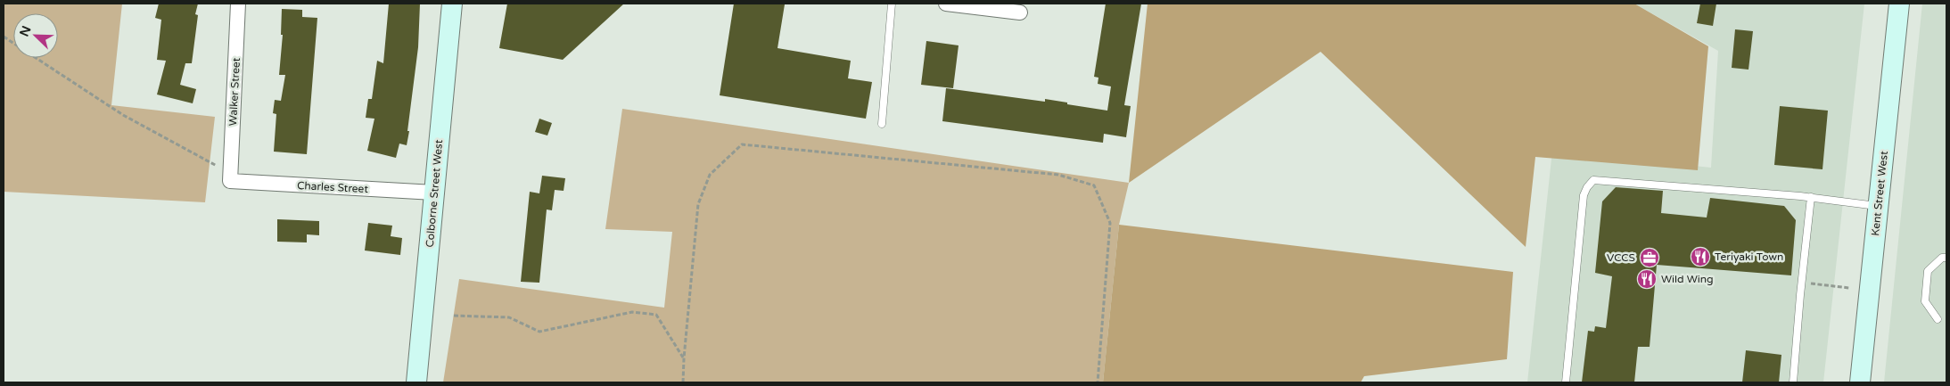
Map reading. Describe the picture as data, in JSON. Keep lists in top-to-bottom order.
{
  "streets": {
    "street": [
      "Walker Street",
      "Charles Street",
      "Colborne Street West",
      "Kent Street West"
    ]
  },
  "crossings": [
    ["Walker Street", "Charles Street"],
    ["Charles Street", "Colborne Street West"]
  ],
  "places": {
    "restaurant": ["Teriyaki Town", "Wild Wing"],
    "office": ["VCCS"]
  },
  "north": "top left"
}
